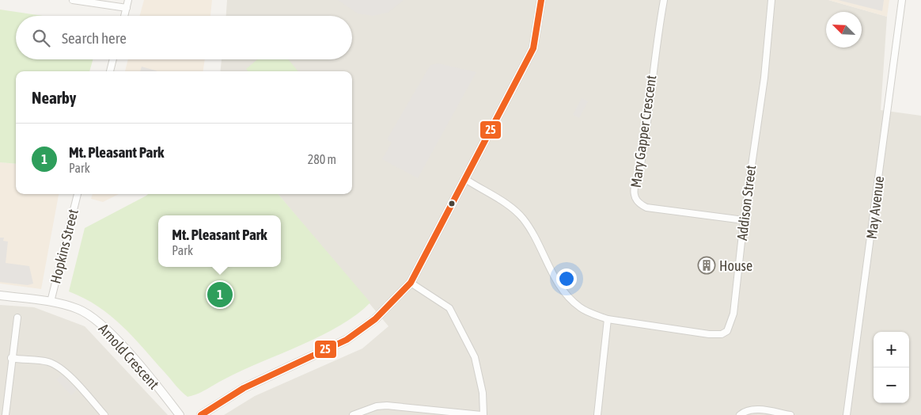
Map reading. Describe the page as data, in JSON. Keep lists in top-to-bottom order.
{
  "streets": {
    "street": [
      "Mary Gapper Crescent",
      "Addison Street",
      "May Avenue",
      "Hopkins Street",
      "Arnold Crescent"
    ]
  },
  "crossings": [
    ["Mary Gapper Crescent", "Addison Street"],
    ["Hopkins Street", "Arnold Crescent"]
  ],
  "places": {
    "building": ["House"]
  },
  "lines": ["transit line 25"],
  "north": "top left",
  "page": {
    "search": "Search here",
    "heading": "Nearby",
    "list": [
      {
        "mark": "1",
        "name": "Mt. Pleasant Park",
        "note": "Park",
        "value": "280 m"
      }
    ],
    "popup": ["Mt. Pleasant Park", "Park"],
    "pins": "1",
    "map_buttons": ["+", "−"]
  }
}
